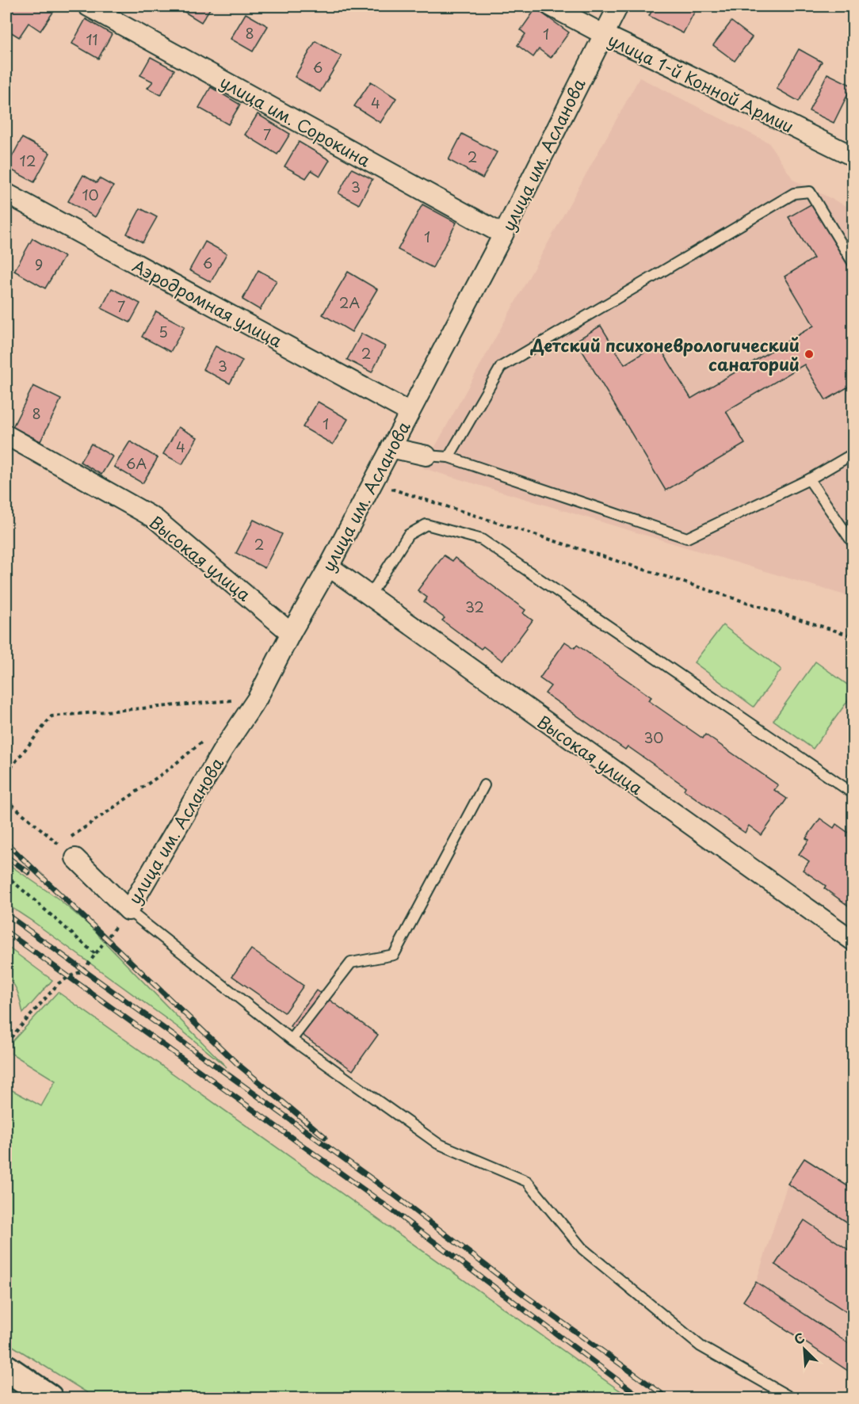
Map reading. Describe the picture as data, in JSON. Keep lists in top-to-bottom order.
{
  "streets": {
    "street": [
      "улица 1-й Конной Армии",
      "улица им. Сорокина",
      "улица им. Асланова",
      "Аэродромная улица",
      "Высокая улица"
    ]
  },
  "crossings": [
    ["улица 1-й Конной Армии", "улица им. Асланова"],
    ["улица им. Сорокина", "улица им. Асланова"],
    ["улица им. Асланова", "Аэродромная улица"],
    ["улица им. Асланова", "Высокая улица"]
  ],
  "places": ["Детский психоневрологический санаторий"],
  "house_numbers": [
    "8",
    "1",
    "11",
    "6",
    "4",
    "7",
    "2",
    "12",
    "3",
    "10",
    "1",
    "6",
    "9",
    "2А",
    "7",
    "5",
    "2",
    "3",
    "8",
    "1",
    "4",
    "6А",
    "2",
    "32",
    "30"
  ],
  "north": "top left"
}
